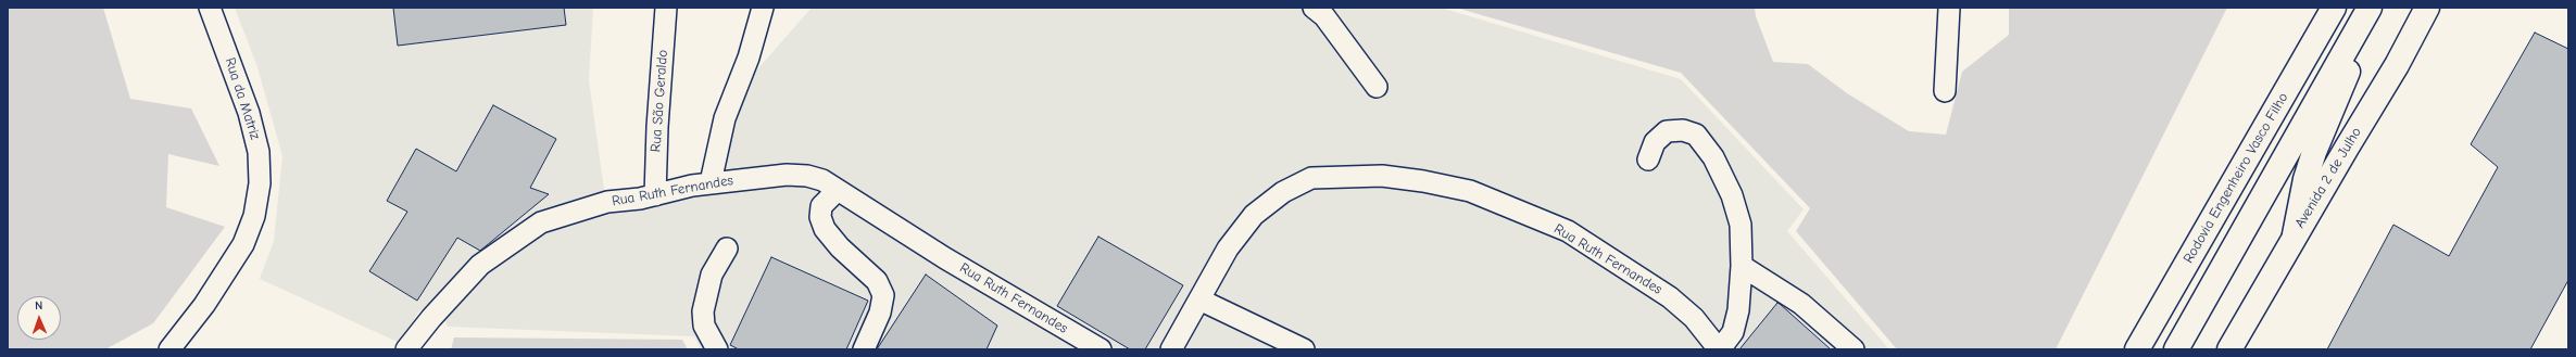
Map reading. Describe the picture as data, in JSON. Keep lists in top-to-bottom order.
{
  "streets": {
    "main road": ["Rodovia Engenheiro Vasco Filho", "Avenida 2 de Julho"],
    "street": ["Rua da Matriz", "Rua São Geraldo", "Rua Ruth Fernandes"]
  },
  "crossings": [
    ["Rua São Geraldo", "Rua Ruth Fernandes"]
  ],
  "north": "top"
}
